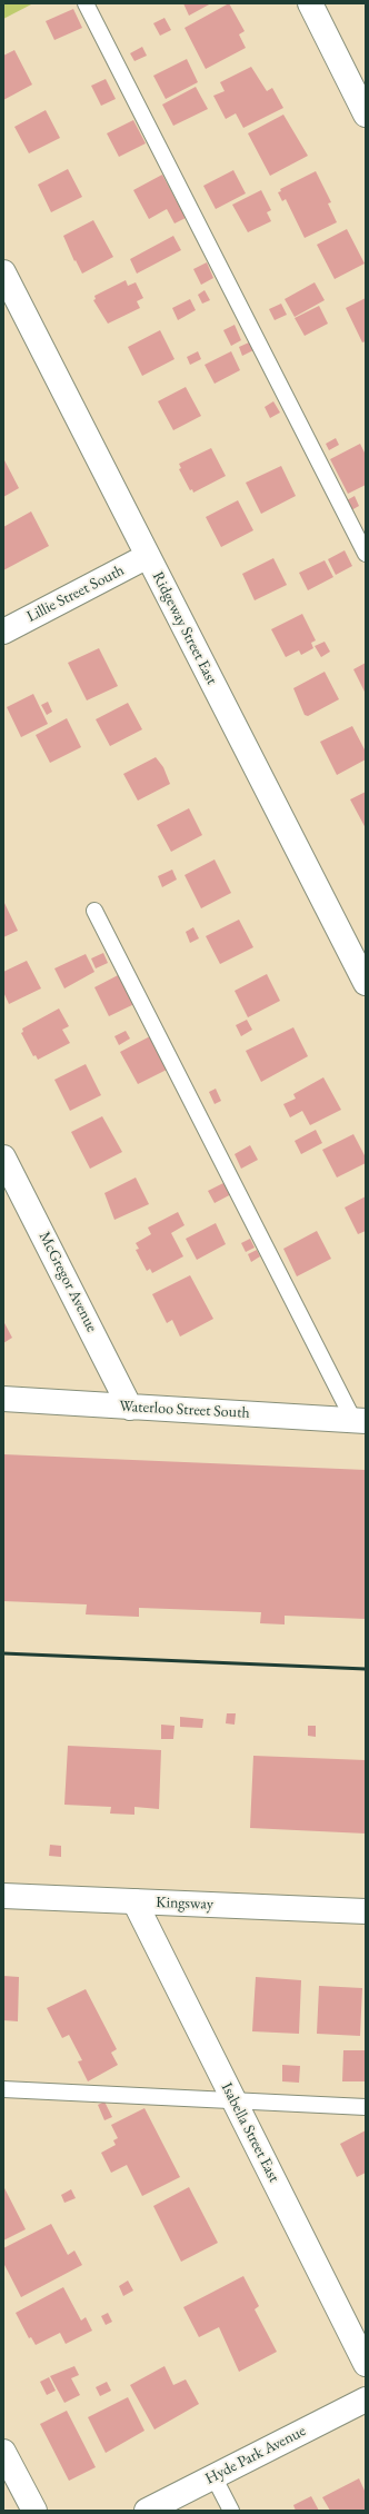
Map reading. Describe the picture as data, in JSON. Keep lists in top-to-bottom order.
{
  "streets": {
    "street": [
      "Lillie Street South",
      "Ridgeway Street East",
      "McGregor Avenue",
      "Waterloo Street South",
      "Kingsway",
      "Isabella Street East",
      "Hyde Park Avenue"
    ]
  },
  "crossings": [
    ["Lillie Street South", "Ridgeway Street East"],
    ["McGregor Avenue", "Waterloo Street South"],
    ["Kingsway", "Isabella Street East"]
  ]
}
